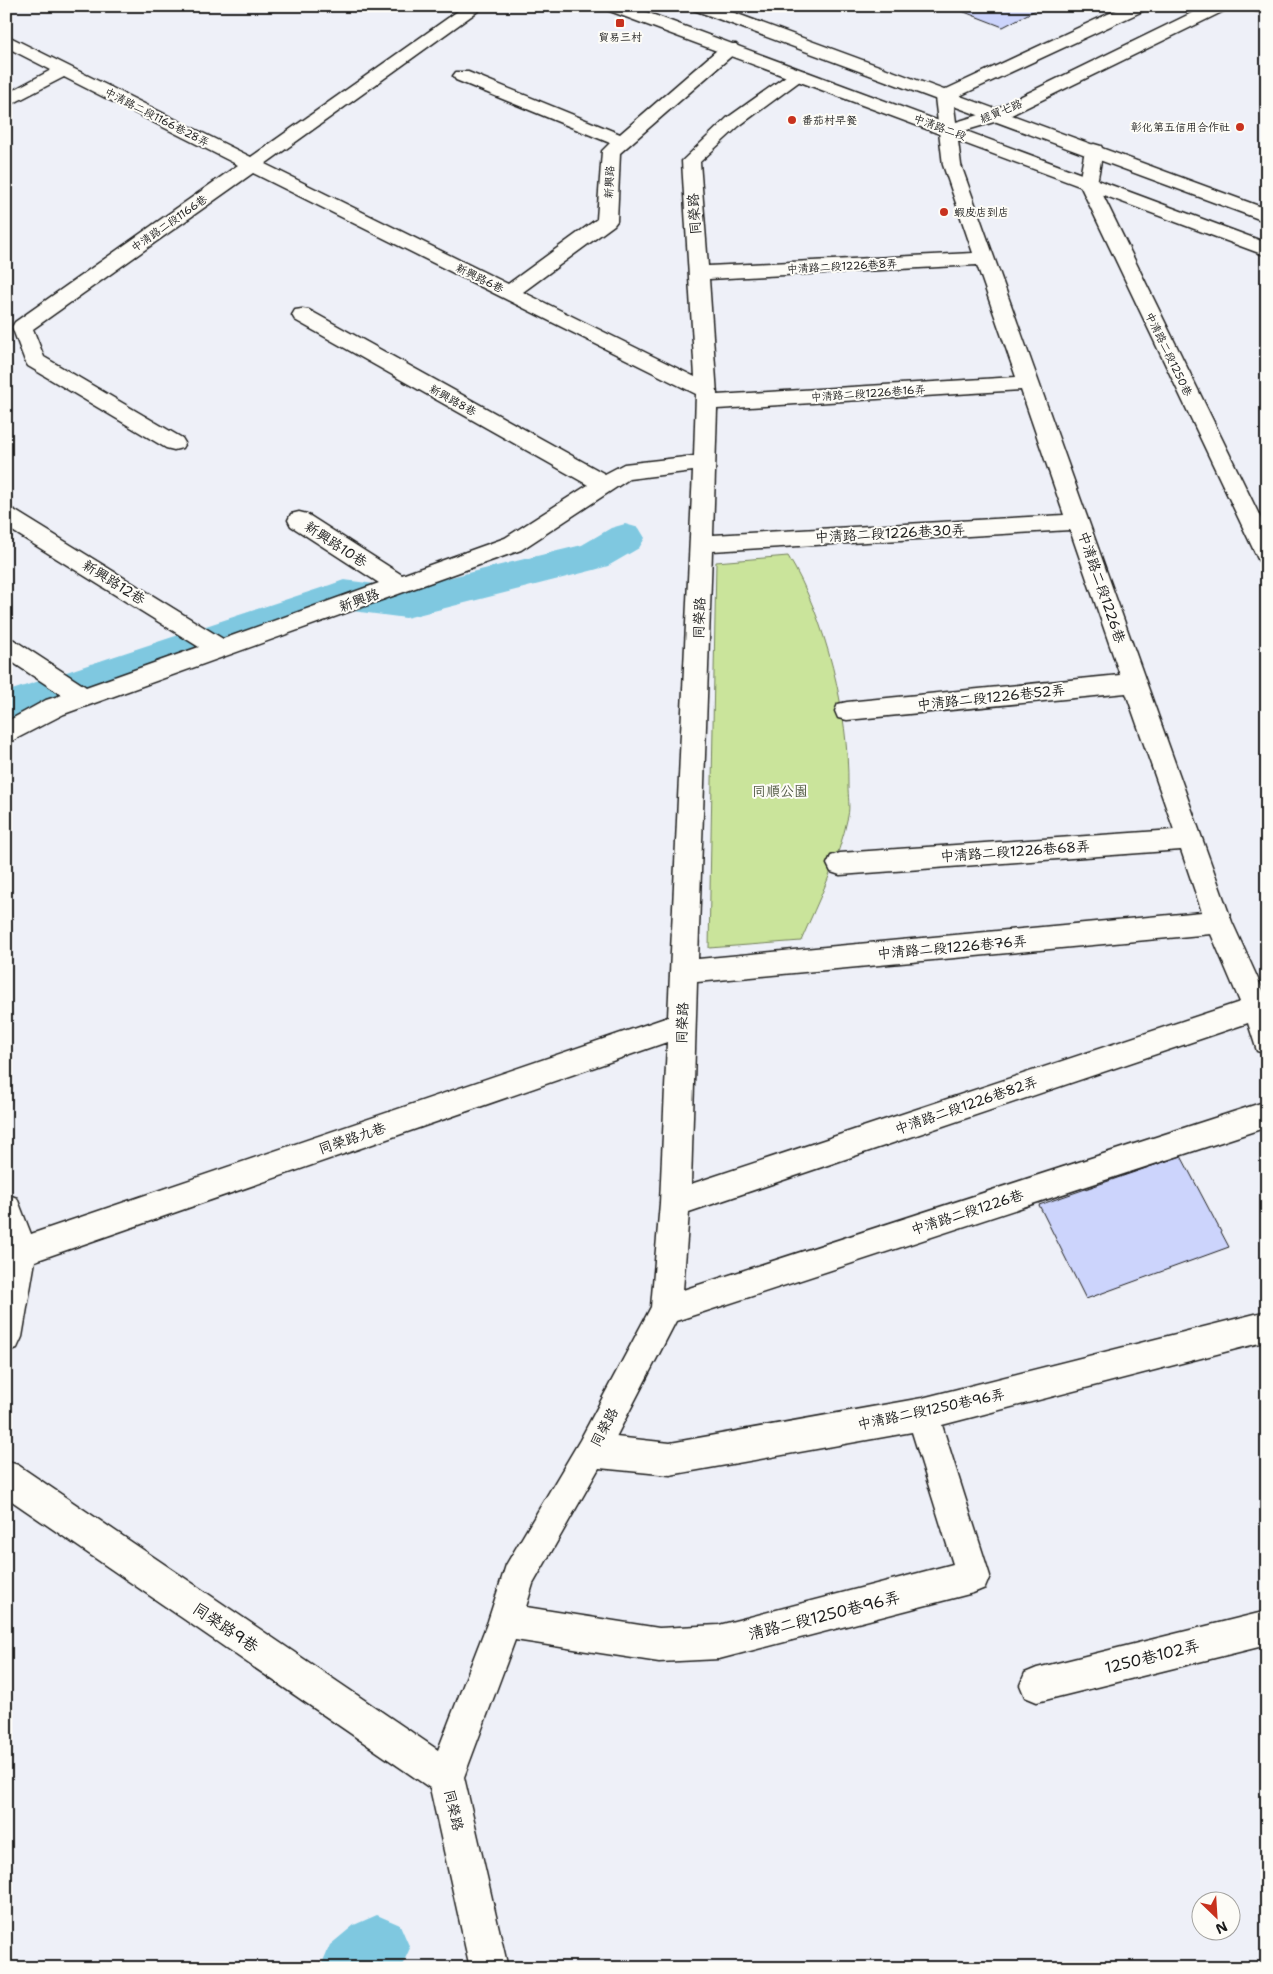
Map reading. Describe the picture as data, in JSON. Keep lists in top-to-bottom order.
{
  "streets": {
    "street": [
      "經貿七路",
      "中清路二段1166巷28弄",
      "中清路二段",
      "新興路",
      "同榮路",
      "中清路二段1166巷",
      "中清路二段1226巷8弄",
      "新興路6巷",
      "中清路二段1250巷",
      "中清路二段1226巷16弄",
      "新興路8巷",
      "中清路二段1226巷30弄",
      "新興路10巷",
      "新興路12巷",
      "中清路二段1226巷",
      "中清路二段1226巷52弄",
      "中清路二段1226巷68弄",
      "中清路二段1226巷76弄",
      "中清路二段1226巷82弄",
      "同榮路九巷",
      "中清路二段1250巷96弄",
      "清路二段1250巷96弄",
      "同榮路9巷",
      "1250巷102弄"
    ]
  },
  "crossings": [
    ["經貿七路", "中清路二段"],
    ["經貿七路", "中清路二段1226巷"],
    ["中清路二段1166巷28弄", "中清路二段1166巷"],
    ["中清路二段1166巷28弄", "新興路6巷"],
    ["中清路二段", "新興路"],
    ["中清路二段", "同榮路"],
    ["中清路二段", "中清路二段1250巷"],
    ["中清路二段", "中清路二段1226巷"],
    ["新興路", "同榮路"],
    ["新興路", "新興路6巷"],
    ["新興路", "新興路8巷"],
    ["新興路", "新興路10巷"],
    ["新興路", "新興路12巷"],
    ["同榮路", "中清路二段1226巷8弄"],
    ["同榮路", "新興路6巷"],
    ["同榮路", "中清路二段1226巷16弄"],
    ["同榮路", "中清路二段1226巷30弄"],
    ["同榮路", "中清路二段1226巷"],
    ["同榮路", "中清路二段1226巷76弄"],
    ["同榮路", "中清路二段1226巷82弄"],
    ["同榮路", "同榮路九巷"],
    ["同榮路", "中清路二段1250巷96弄"],
    ["同榮路", "清路二段1250巷96弄"],
    ["同榮路", "同榮路9巷"],
    ["中清路二段1166巷", "新興路6巷"],
    ["中清路二段1226巷8弄", "中清路二段1226巷"],
    ["新興路6巷", "中清路二段1226巷16弄"],
    ["中清路二段1226巷16弄", "中清路二段1226巷"],
    ["中清路二段1226巷30弄", "中清路二段1226巷"],
    ["中清路二段1226巷", "中清路二段1226巷52弄"],
    ["中清路二段1226巷", "中清路二段1226巷68弄"],
    ["中清路二段1226巷", "中清路二段1226巷76弄"],
    ["中清路二段1226巷", "中清路二段1226巷82弄"],
    ["中清路二段1250巷96弄", "清路二段1250巷96弄"]
  ],
  "parks": ["同順公園"],
  "places": {
    "transit": ["貿易三村"],
    "other": ["番茄村早餐", "彰化第五信用合作社", "蝦皮店到店"]
  },
  "north": "bottom right"
}
